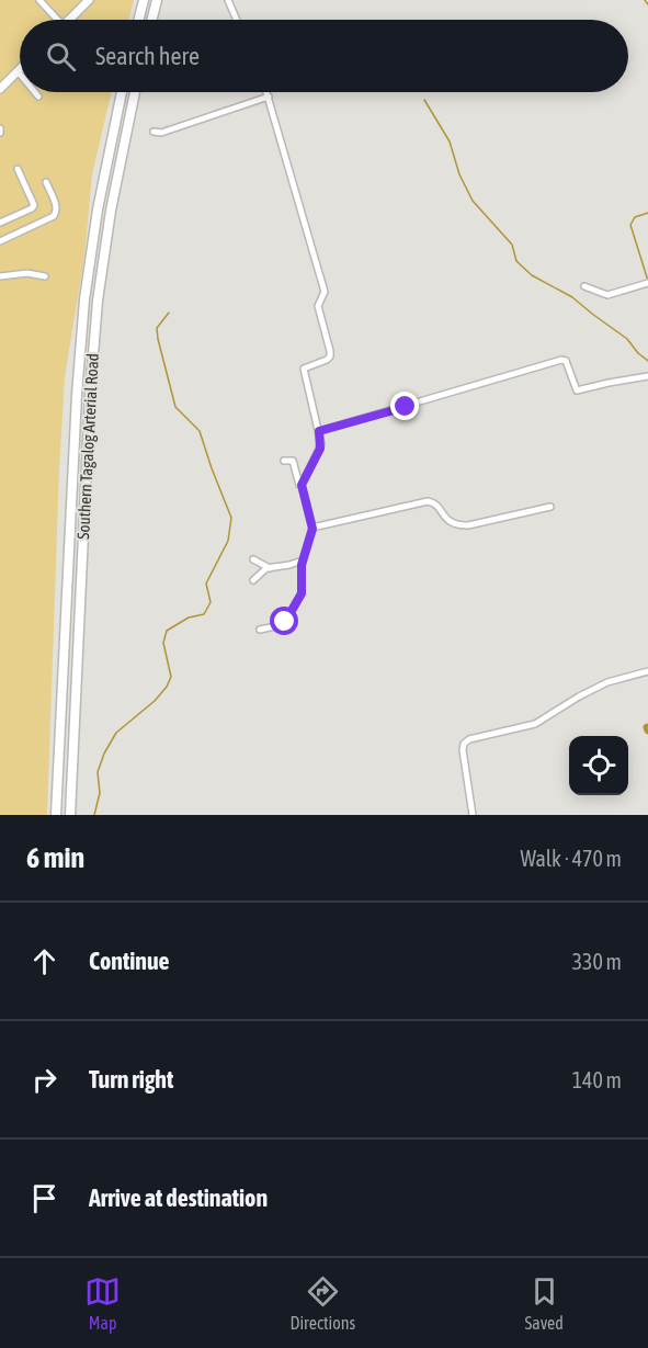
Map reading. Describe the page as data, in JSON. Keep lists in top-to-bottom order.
{
  "streets": {
    "highway": ["Southern Tagalog Arterial Road"]
  },
  "page": {
    "search": "Search here",
    "heading": ["6 min", "Walk · 470 m"],
    "list": [
      ["Continue", "330 m"],
      ["Turn right", "140 m"],
      "Arrive at destination"
    ],
    "nav": ["Map", "Directions", "Saved"]
  }
}
